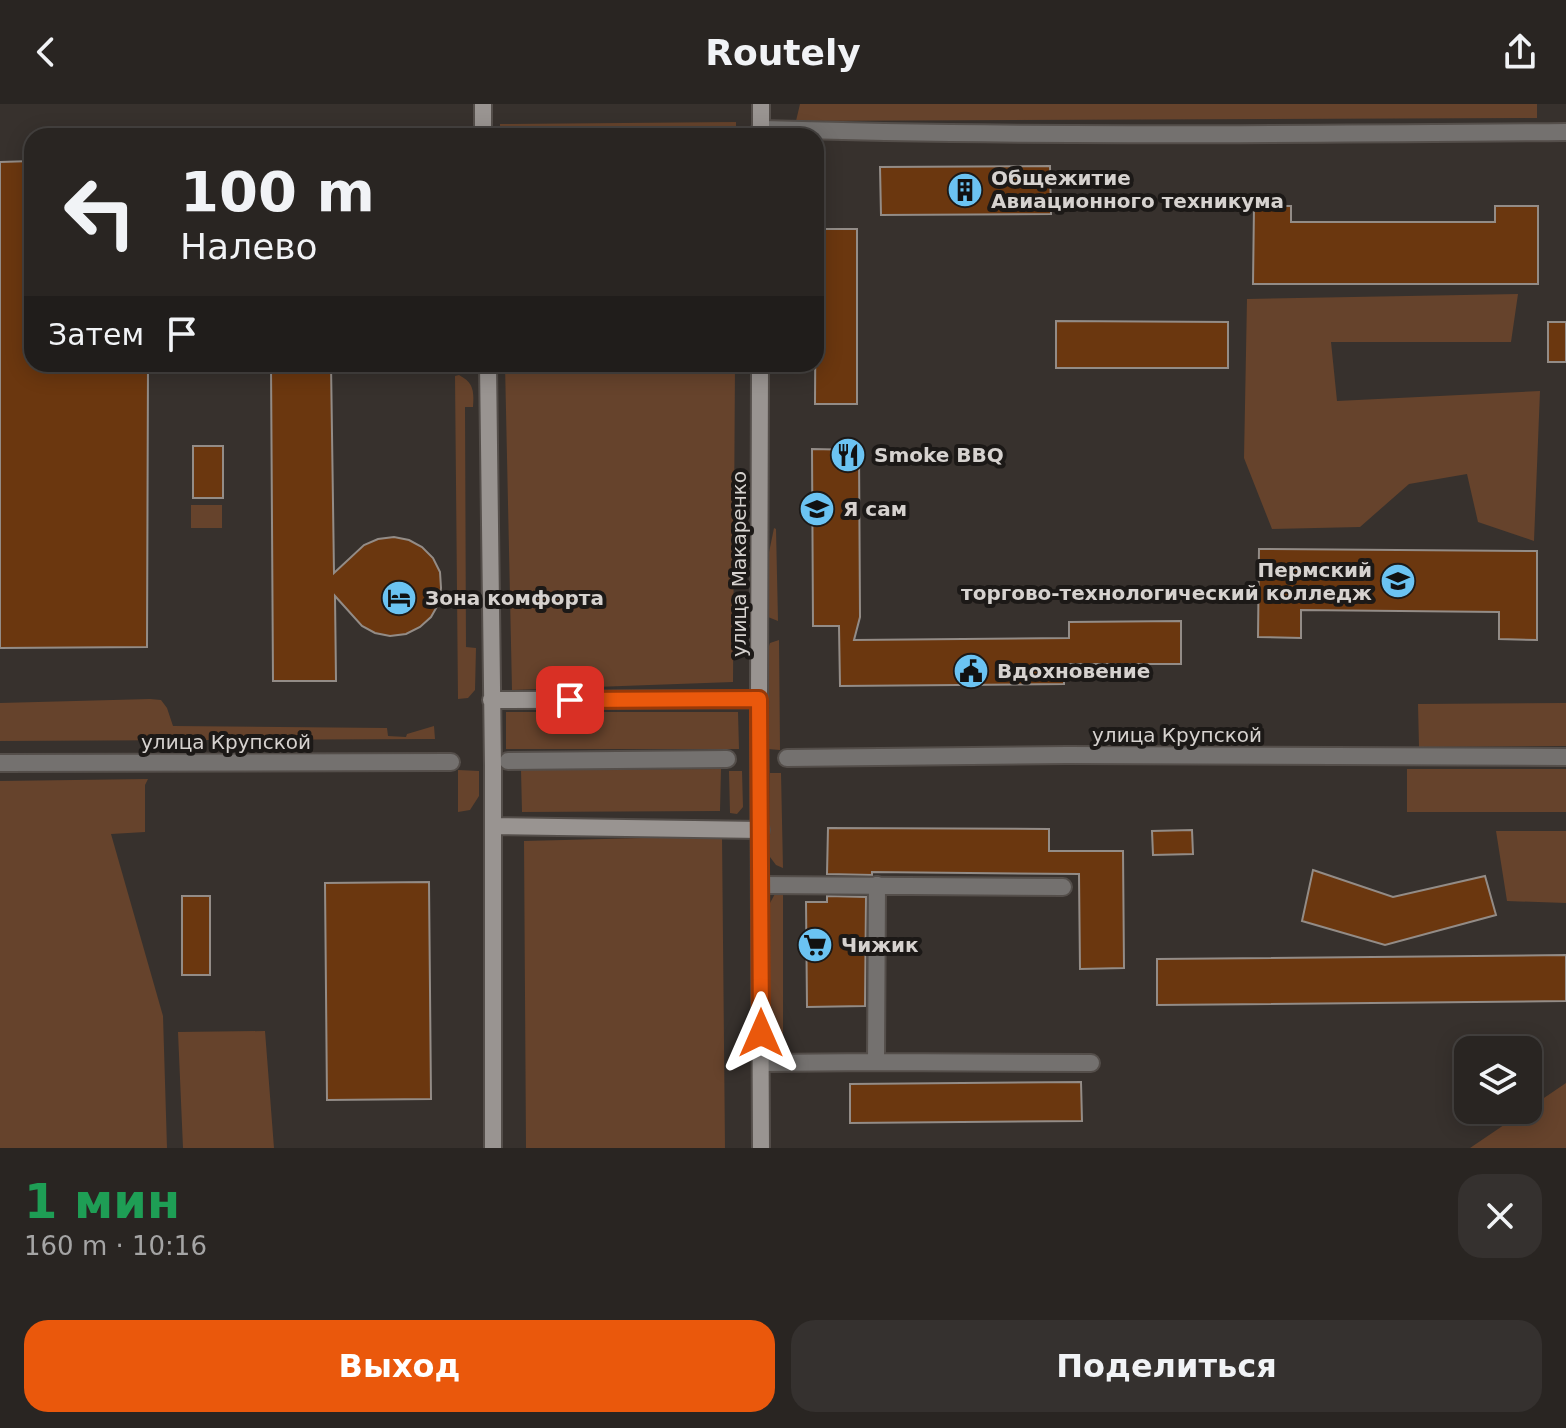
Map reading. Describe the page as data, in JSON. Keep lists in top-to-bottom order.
{
  "streets": {
    "main road": ["улица Макаренко"],
    "street": ["улица Крупской"]
  },
  "places": {
    "building": ["Общежитие Авиационного техникума"],
    "restaurant": ["Smoke BBQ"],
    "school or university": ["Я сам", "Пермский торгово-технологический колледж"],
    "hotel": ["Зона комфорта"],
    "public building": ["Вдохновение"],
    "supermarket": ["Чижик"]
  },
  "page": {
    "header": "Routely",
    "turn": ["100 m", "Налево"],
    "then": "Затем",
    "heading": ["1 мин", "160 m · 10:16"],
    "buttons": ["Выход", "Поделиться"]
  }
}
